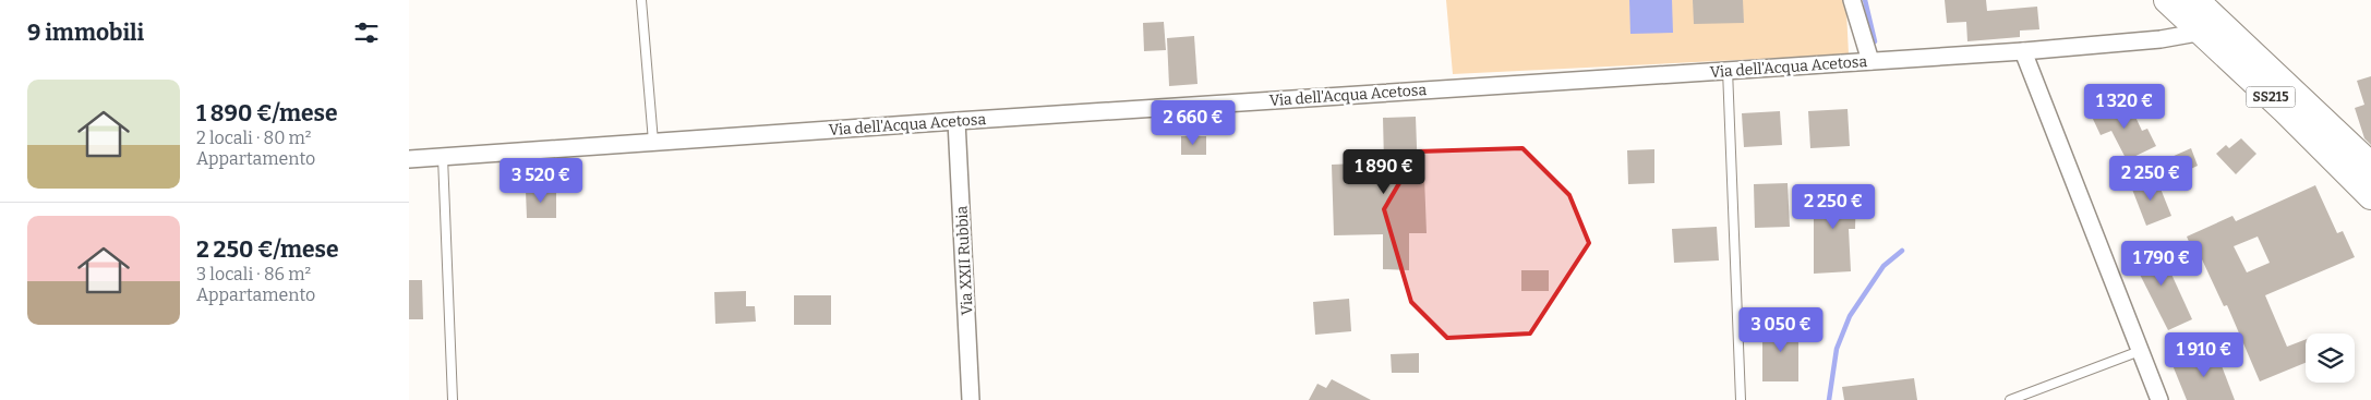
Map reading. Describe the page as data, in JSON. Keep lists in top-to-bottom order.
{
  "streets": {
    "main road": ["SS215"],
    "street": ["Via dell'Acqua Acetosa", "Via XXII Rubbia"]
  },
  "crossings": [
    ["Via dell'Acqua Acetosa", "SS215"],
    ["Via dell'Acqua Acetosa", "Via XXII Rubbia"]
  ],
  "page": {
    "heading": "9 immobili",
    "list": [
      {
        "name": "1 890 €/mese",
        "note": "2 locali · 80 m² · Appartamento"
      },
      {
        "name": "2 250 €/mese",
        "note": "3 locali · 86 m² · Appartamento"
      }
    ],
    "price": [
      "1 320 €",
      "2 660 €",
      "1 890 €",
      "2 250 €",
      "3 520 €",
      "2 250 €",
      "1 790 €",
      "3 050 €",
      "1 910 €"
    ]
  }
}
